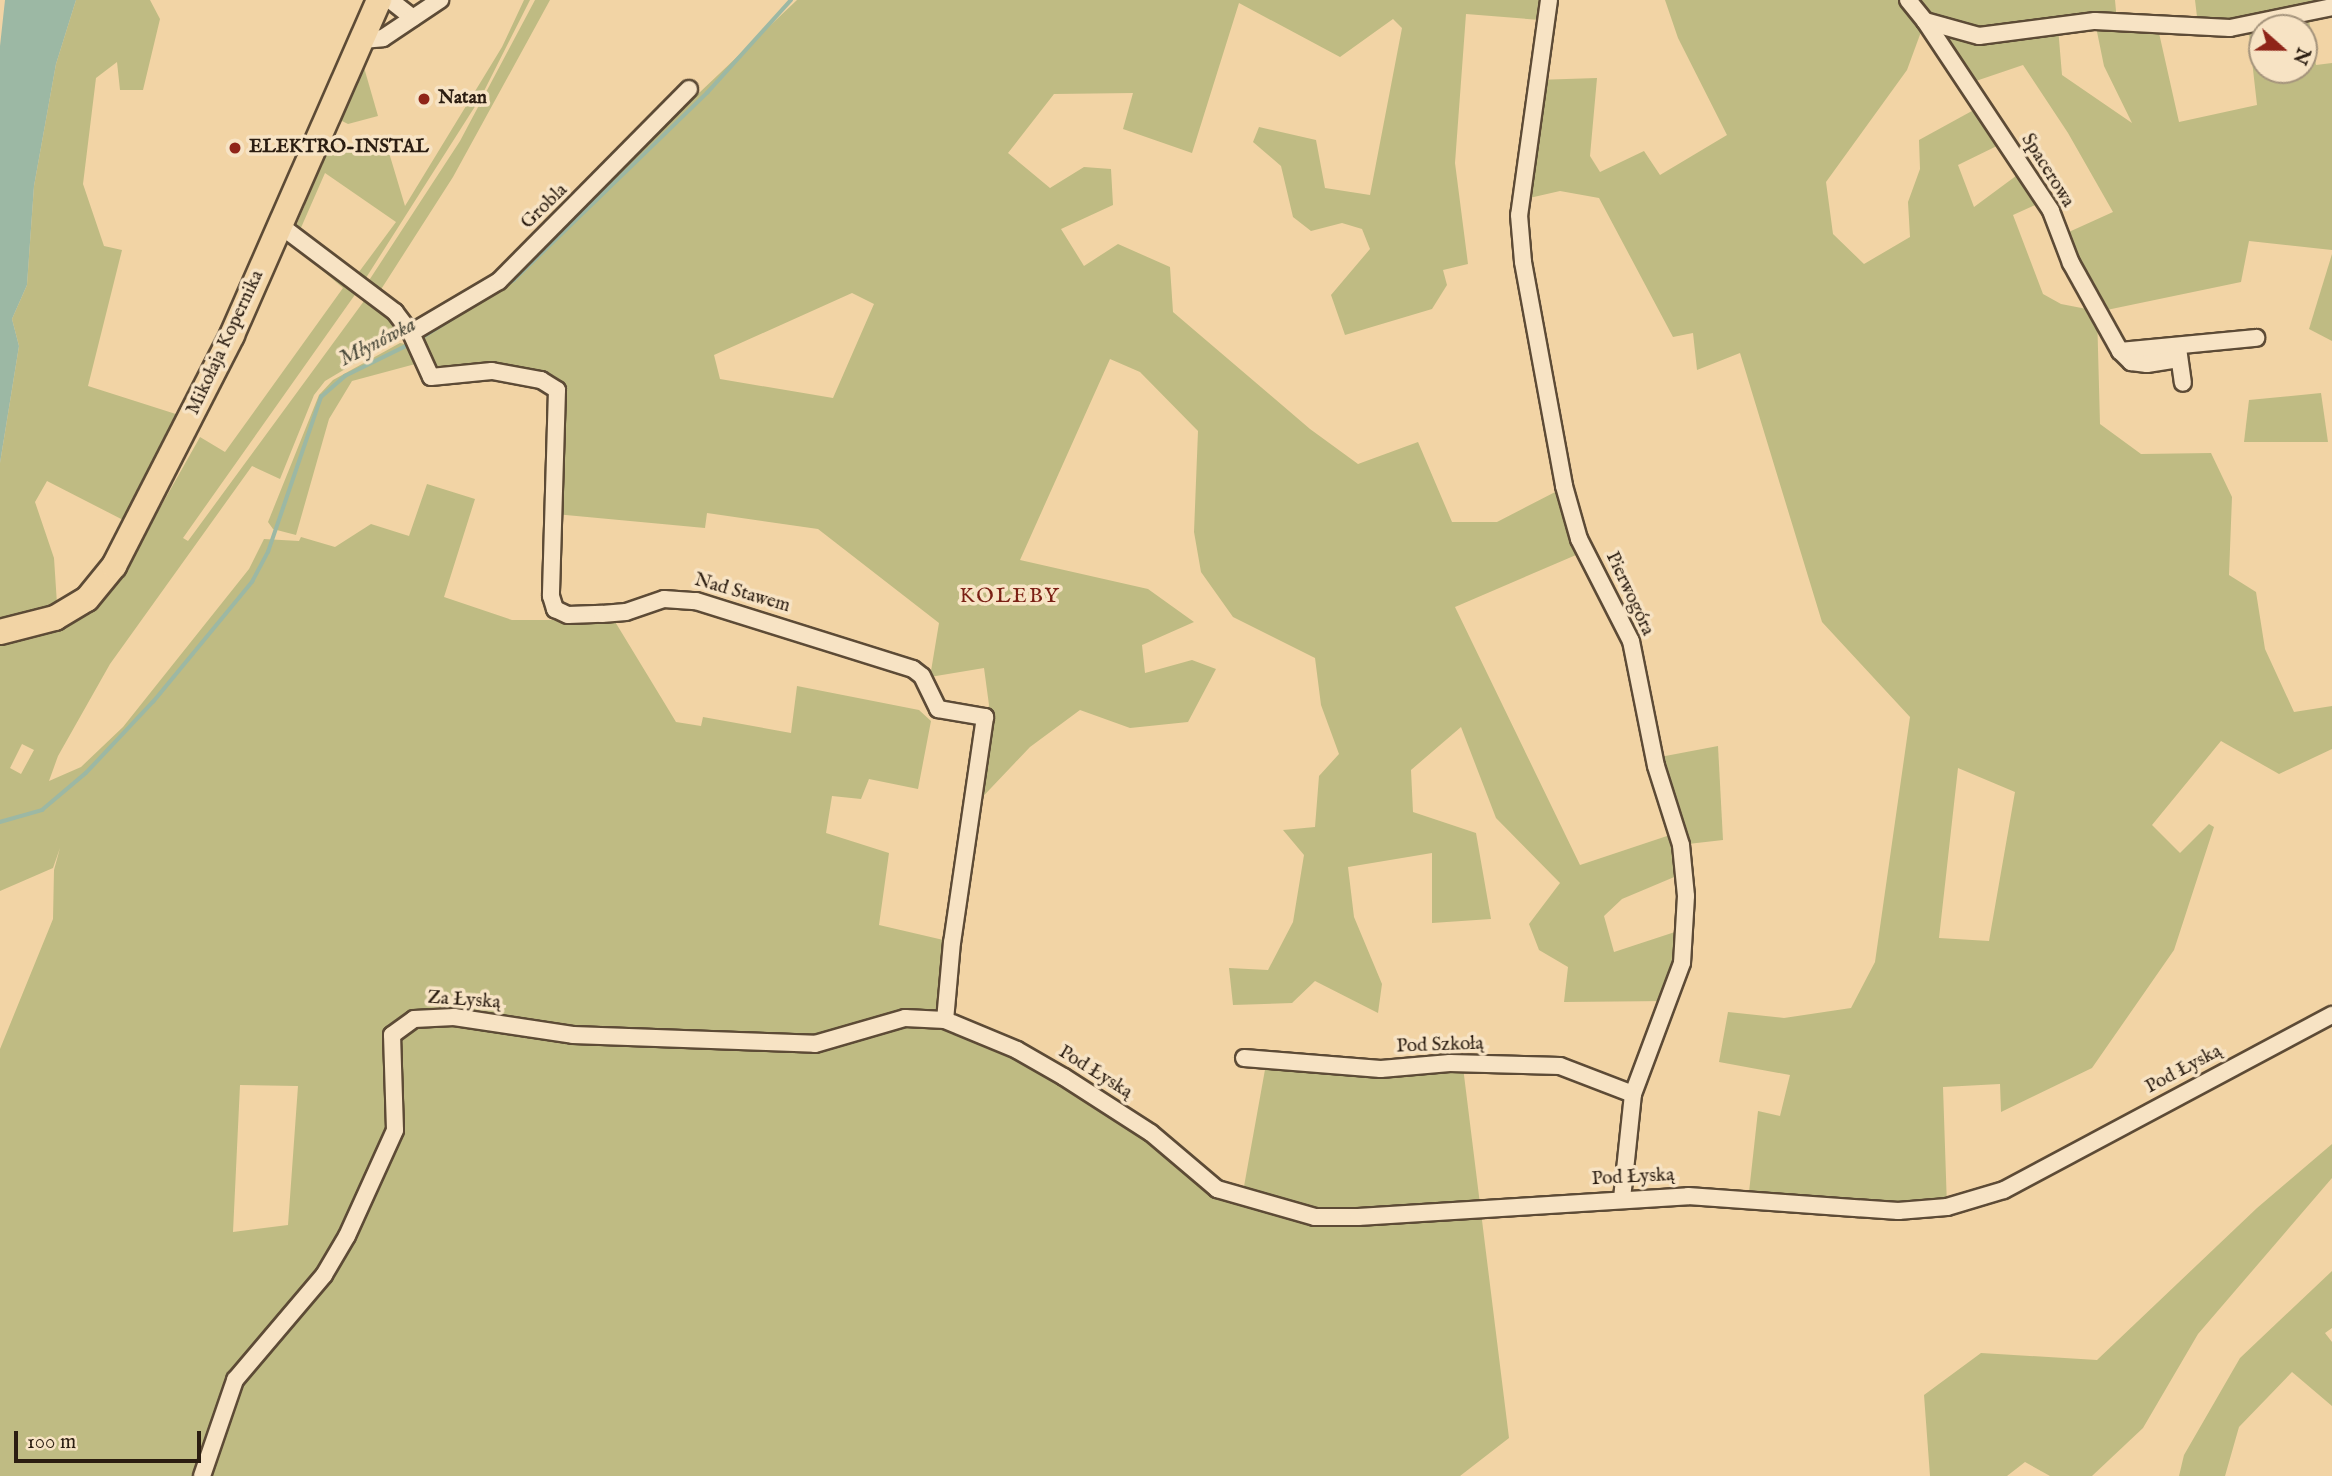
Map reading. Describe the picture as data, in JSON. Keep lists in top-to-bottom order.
{
  "streets": {
    "main road": ["Mikołaja Kopernika"],
    "street": [
      "Spacerowa",
      "Grobla",
      "Nad Stawem",
      "Pierwogóra",
      "Za Łyską",
      "Pod Szkołą",
      "Pod Łyską"
    ]
  },
  "crossings": [
    ["Grobla", "Nad Stawem"],
    ["Mikołaja Kopernika", "Nad Stawem"],
    ["Nad Stawem", "Za Łyską"],
    ["Nad Stawem", "Pod Łyską"],
    ["Pierwogóra", "Pod Szkołą"],
    ["Pierwogóra", "Pod Łyską"],
    ["Za Łyską", "Pod Łyską"]
  ],
  "districts": ["KOLEBY"],
  "water": ["Młynówka"],
  "places": ["Natan", "ELEKTRO-INSTAL"],
  "scale_bar": "100 m",
  "north": "right"
}
